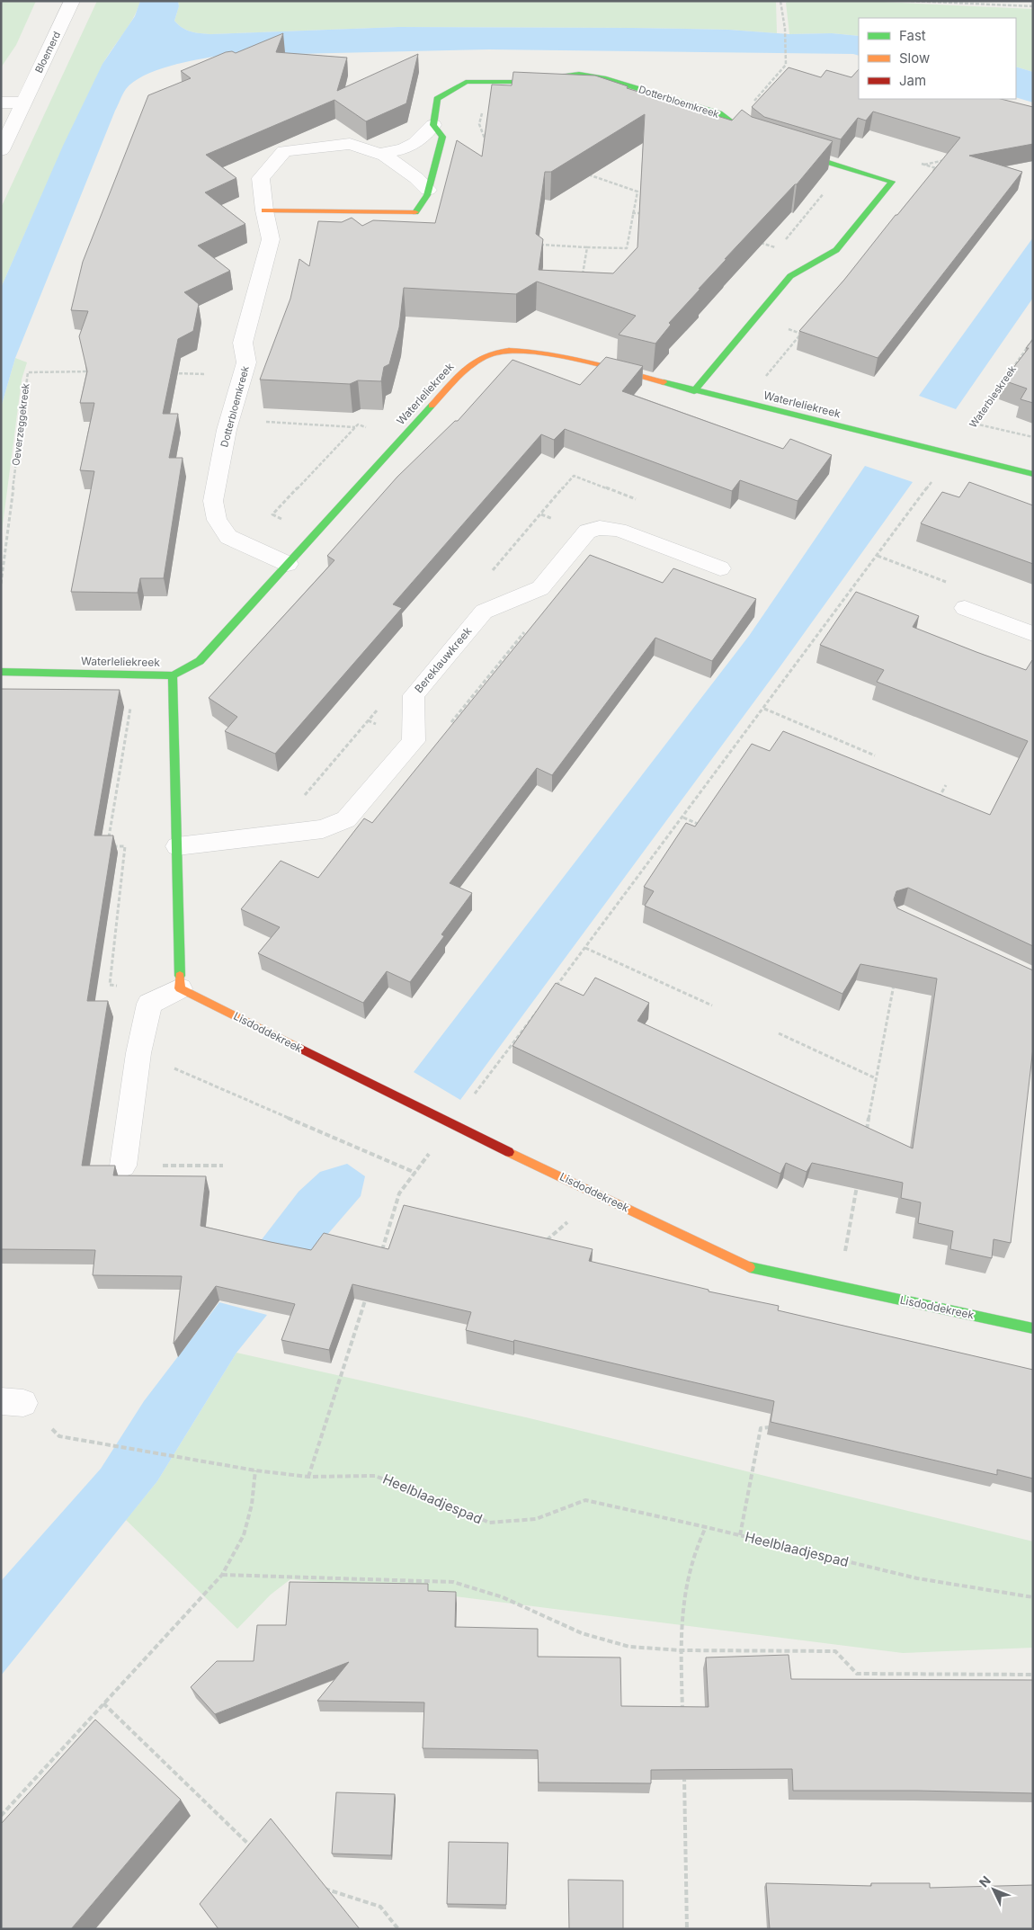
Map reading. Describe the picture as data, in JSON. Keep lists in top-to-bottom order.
{
  "streets": {
    "street": [
      "Bloemerd",
      "Dotterbloemkreek",
      "Waterleliekreek",
      "Bereklauwkreek",
      "Lisdoddekreek"
    ],
    "path": ["Waterbieskreek", "Oeverzeggekreek", "Heelblaadjespad"]
  },
  "crossings": [
    ["Dotterbloemkreek", "Waterleliekreek"],
    ["Waterleliekreek", "Waterbieskreek"]
  ],
  "legend": ["Fast", "Slow", "Jam"],
  "north": "top left"
}
